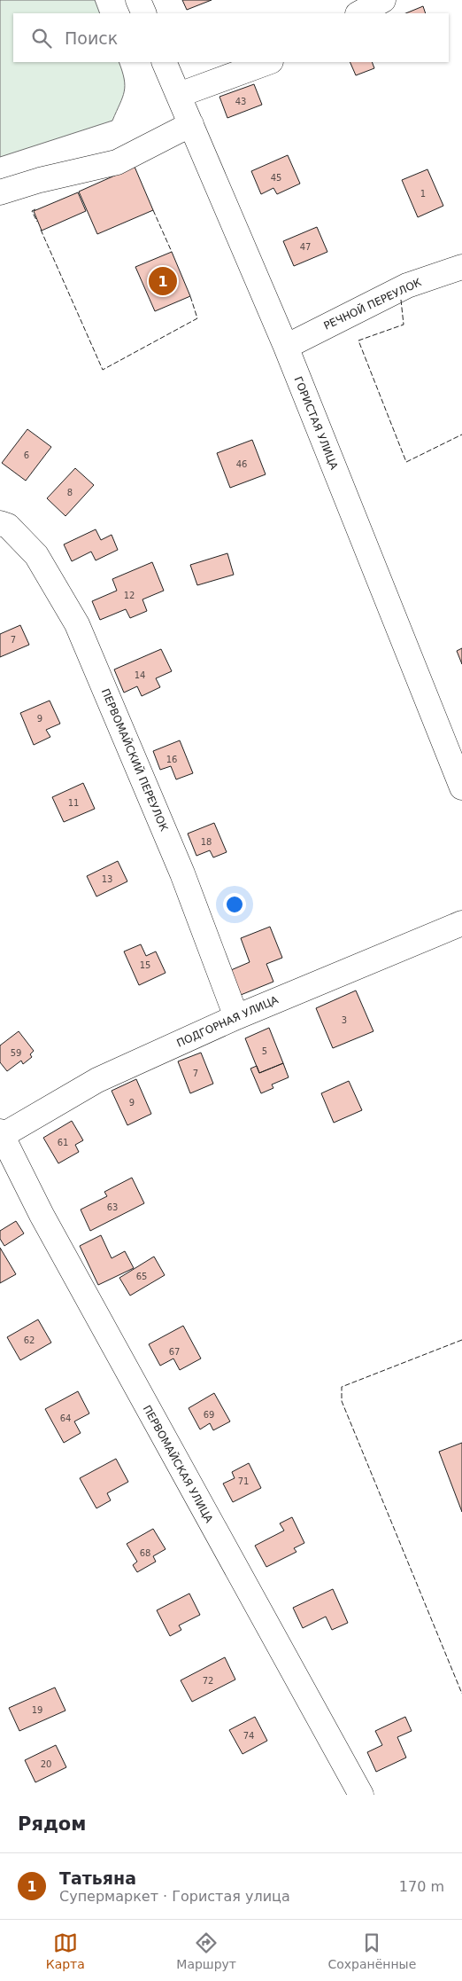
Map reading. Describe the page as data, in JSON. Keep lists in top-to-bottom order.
{
  "streets": {
    "street": [
      "РЕЧНОЙ ПЕРЕУЛОК",
      "ГОРИСТАЯ УЛИЦА",
      "ПЕРВОМАЙСКИЙ ПЕРЕУЛОК",
      "ПОДГОРНАЯ УЛИЦА",
      "ПЕРВОМАЙСКАЯ УЛИЦА"
    ]
  },
  "crossings": [
    ["РЕЧНОЙ ПЕРЕУЛОК", "ГОРИСТАЯ УЛИЦА"],
    ["ПЕРВОМАЙСКИЙ ПЕРЕУЛОК", "ПОДГОРНАЯ УЛИЦА"],
    ["ПОДГОРНАЯ УЛИЦА", "ПЕРВОМАЙСКАЯ УЛИЦА"]
  ],
  "house_numbers": [
    "43",
    "45",
    "1",
    "47",
    "6",
    "46",
    "8",
    "12",
    "7",
    "14",
    "9",
    "16",
    "11",
    "18",
    "13",
    "15",
    "3",
    "5",
    "59",
    "7",
    "9",
    "61",
    "63",
    "65",
    "62",
    "67",
    "69",
    "64",
    "71",
    "68",
    "72",
    "19",
    "74",
    "20"
  ],
  "page": {
    "search": "Поиск",
    "pins": "1",
    "heading": "Рядом",
    "list": [
      {
        "mark": "1",
        "name": "Татьяна",
        "note": "Супермаркет · Гористая улица",
        "value": "170 m"
      }
    ],
    "nav": ["Карта", "Маршрут", "Сохранённые"]
  }
}
